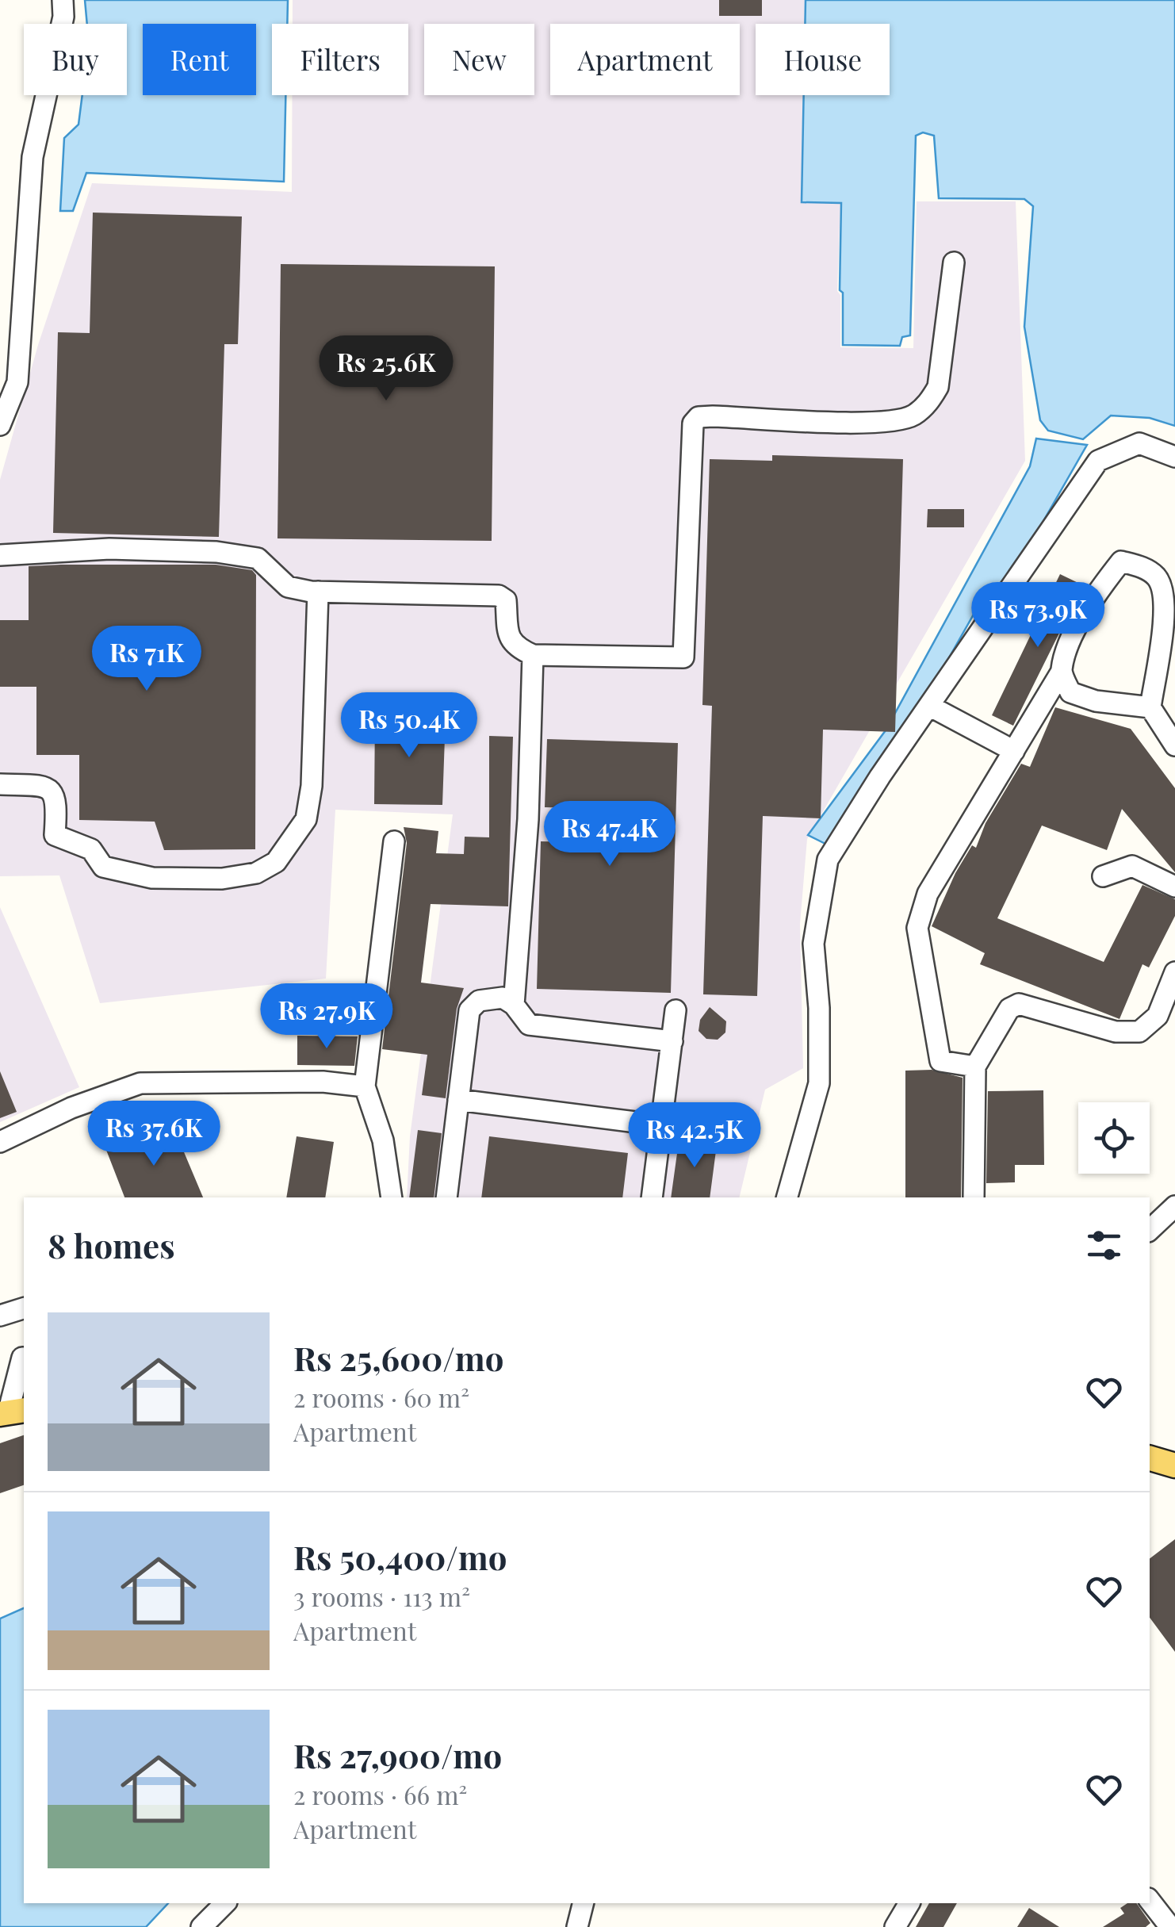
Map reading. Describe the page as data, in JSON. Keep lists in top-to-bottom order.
{
  "page": {
    "chip": [
      "Buy",
      "Rent",
      "Filters",
      "New",
      "Apartment",
      "House"
    ],
    "price": [
      "Rs 25.6K",
      "Rs 73.9K",
      "Rs 71K",
      "Rs 50.4K",
      "Rs 47.4K",
      "Rs 27.9K",
      "Rs 37.6K",
      "Rs 42.5K"
    ],
    "heading": "8 homes",
    "list": [
      {
        "name": "Rs 25,600/mo",
        "note": "2 rooms · 60 m² · Apartment"
      },
      {
        "name": "Rs 50,400/mo",
        "note": "3 rooms · 113 m² · Apartment"
      },
      {
        "name": "Rs 27,900/mo",
        "note": "2 rooms · 66 m² · Apartment"
      }
    ]
  }
}
